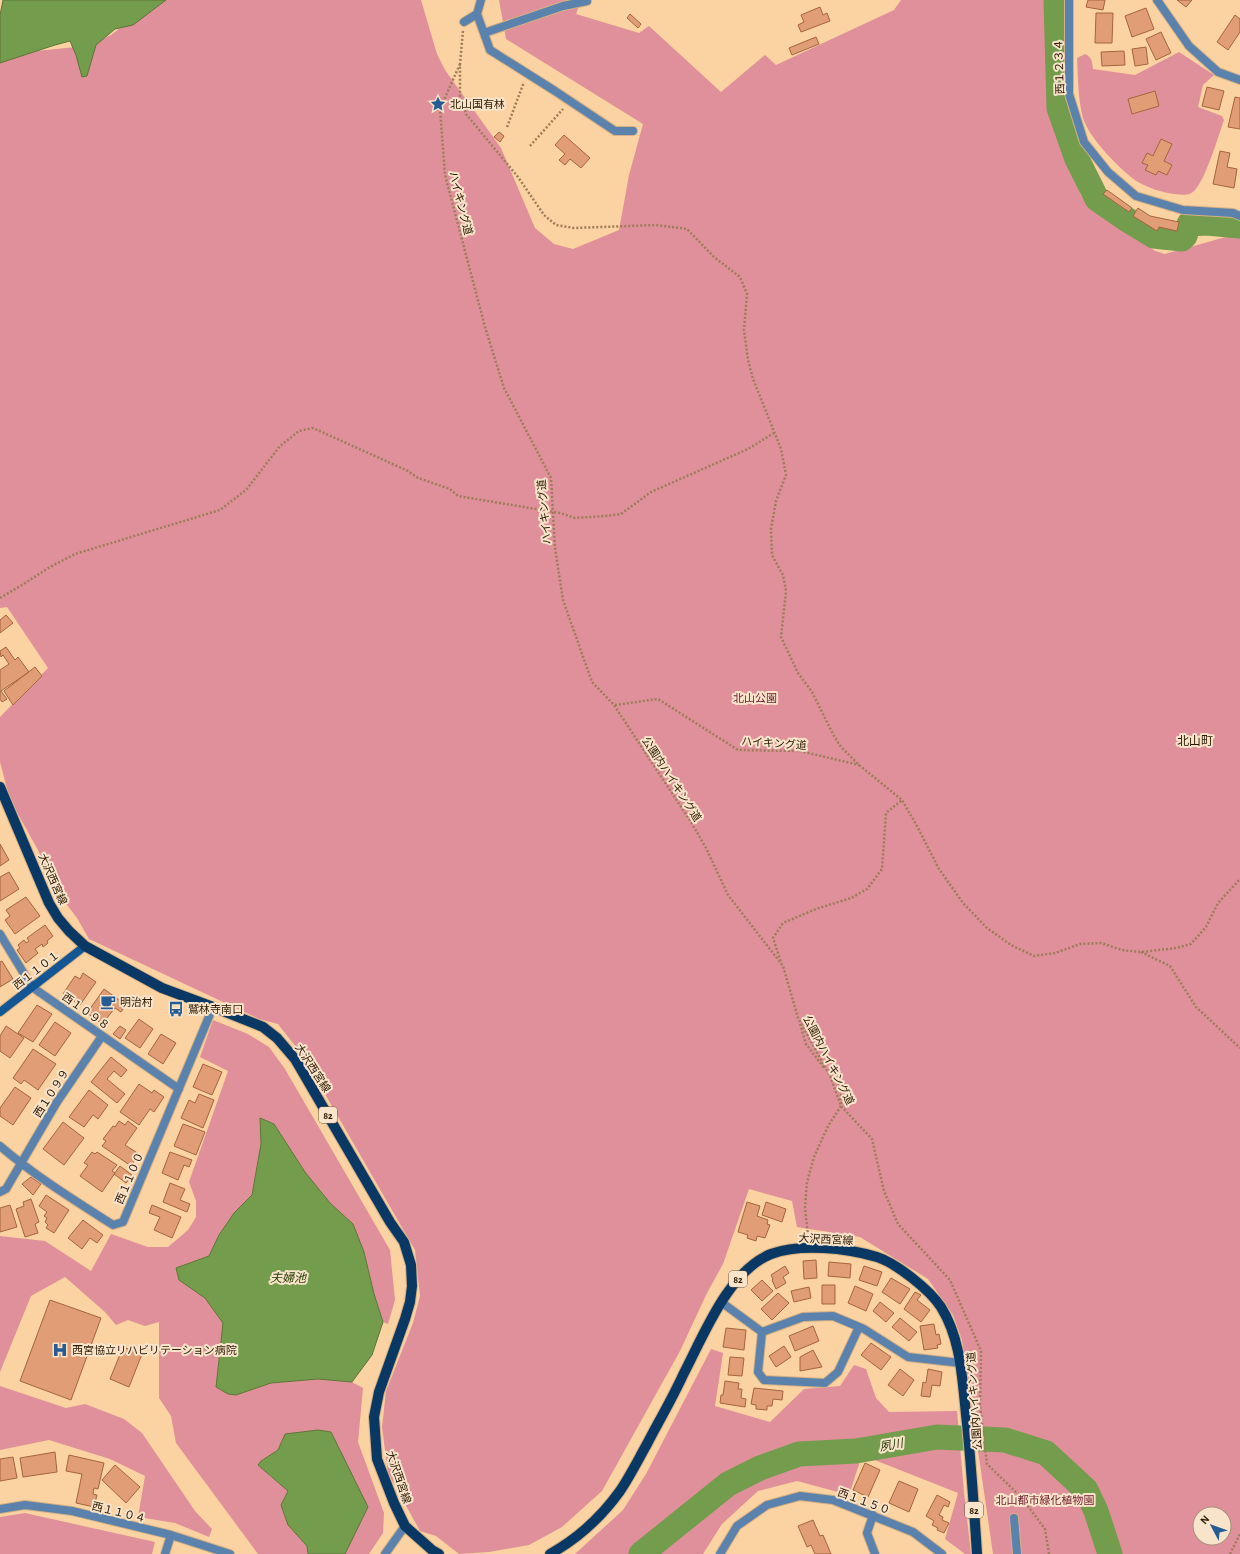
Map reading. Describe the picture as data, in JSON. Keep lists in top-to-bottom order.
{
  "streets": {
    "main road": ["大沢西宮線", "82"],
    "street": [
      "西１２３４",
      "西１１０１",
      "西１０９８",
      "西１０９９",
      "西１１００",
      "西１１５０",
      "西１１０４"
    ],
    "path": ["ハイキング道", "公園内ハイキング道"]
  },
  "crossings": [
    ["ハイキング道", "公園内ハイキング道"],
    ["大沢西宮線", "西１１０１"],
    ["大沢西宮線", "西１１００"],
    ["西１１０１", "西１０９８"],
    ["西１０９８", "西１０９９"],
    ["西１０９８", "西１１００"],
    ["西１０９９", "西１１００"]
  ],
  "districts": ["北山町"],
  "water": ["夫婦池", "夙川"],
  "parks": ["北山公園", "北山都市緑化植物園"],
  "places": {
    "place": ["北山国有林"],
    "cafe": ["明治村"],
    "bus stop": ["鷲林寺南口"],
    "hospital": ["西宮協立リハビリテーション病院"]
  },
  "north": "top left"
}
